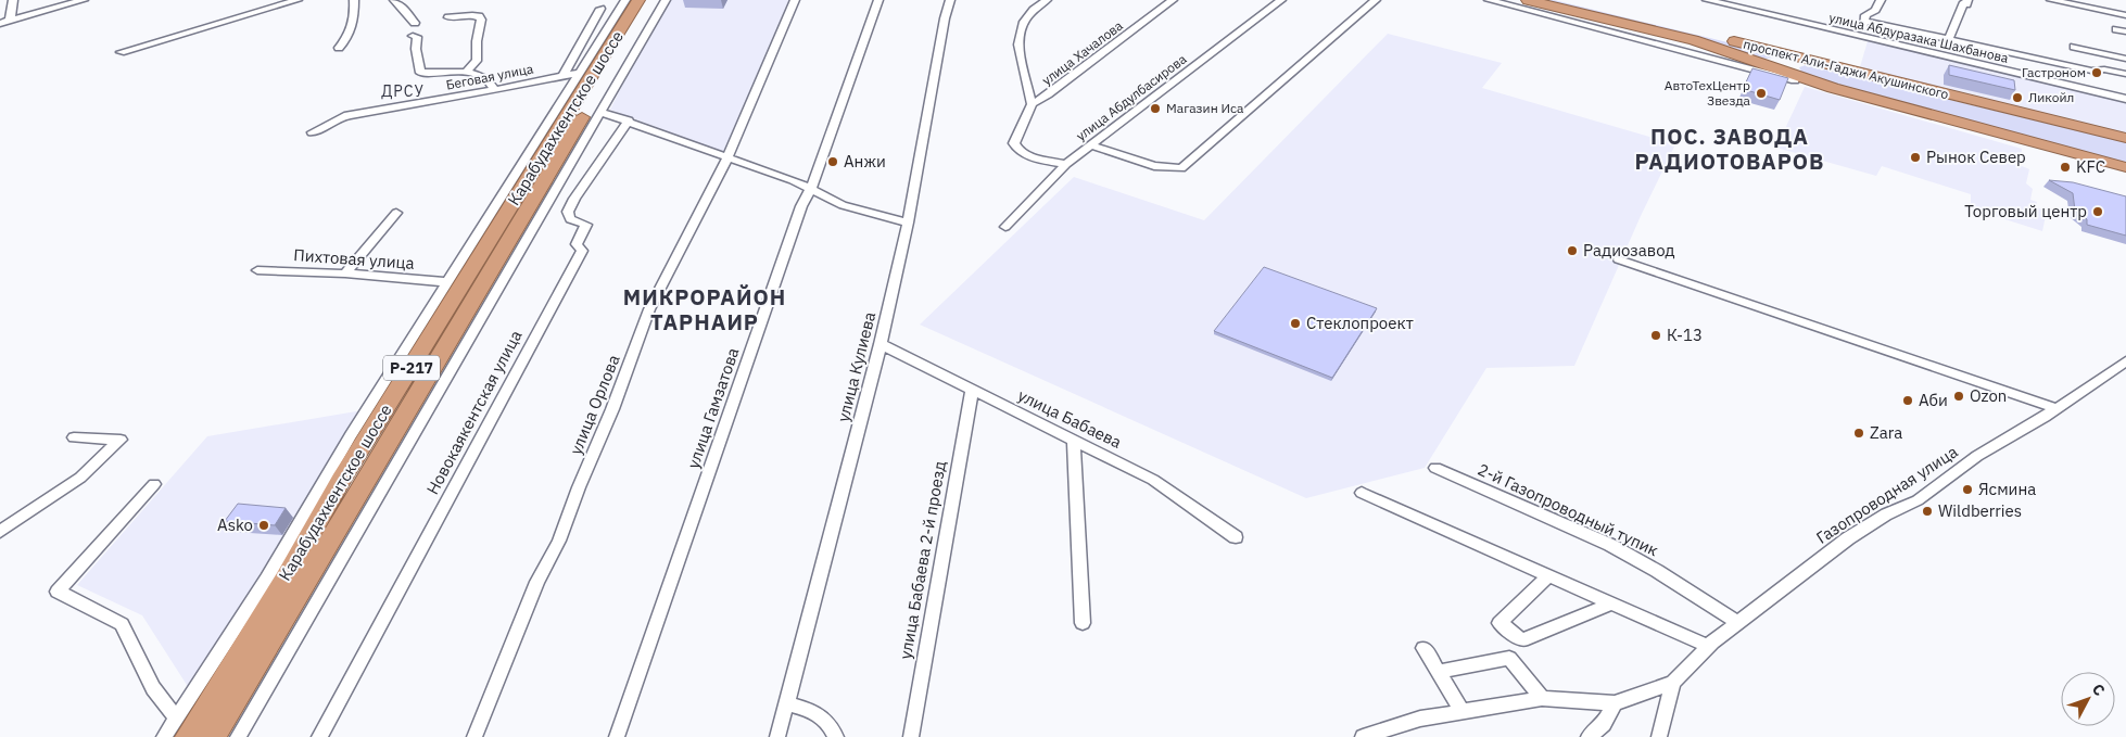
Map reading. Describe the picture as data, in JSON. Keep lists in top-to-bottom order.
{
  "streets": {
    "highway": ["проспект Али-Гаджи Акушинского", "Карабудахкентское шоссе", "Р-217"],
    "street": [
      "улица Абдуразака Шахбанова",
      "улица Хачалова",
      "Беговая улица",
      "улица Абдулбасирова",
      "Пихтовая улица",
      "улица Кулиева",
      "улица Орлова",
      "улица Гамзатова",
      "Новокаякентская улица",
      "улица Бабаева",
      "Газопроводная улица",
      "2-й Газопроводный тупик",
      "улица Бабаева 2-й проезд"
    ]
  },
  "crossings": [
    ["улица Кулиева", "улица Бабаева"],
    ["улица Бабаева", "улица Бабаева 2-й проезд"],
    ["Газопроводная улица", "2-й Газопроводный тупик"]
  ],
  "districts": ["ДРСУ", "ПОС. ЗАВОДА РАДИОТОВАРОВ", "МИКРОРАЙОН ТАРНАИР"],
  "places": [
    "Гастроном",
    "АвтоТехЦентр Звезда",
    "Ликойл",
    "Магазин Иса",
    "Рынок Север",
    "Анжи",
    "KFC",
    "Торговый центр",
    "Радиозавод",
    "Стеклопроект",
    "К-13",
    "Ozon",
    "Аби",
    "Zara",
    "Ясмина",
    "Wildberries",
    "Asko"
  ],
  "north": "top right"
}
